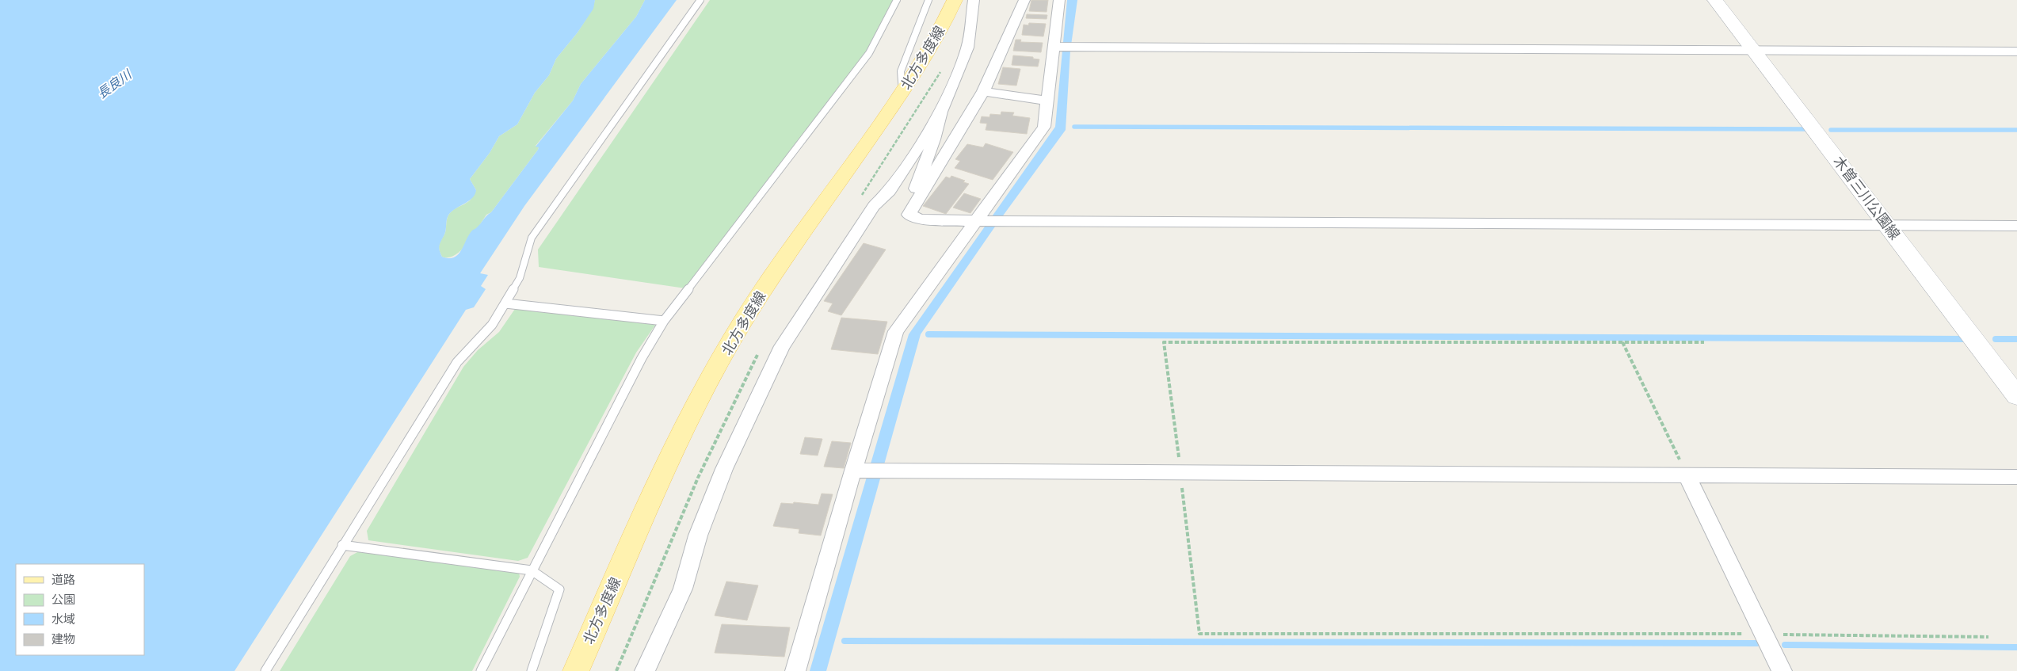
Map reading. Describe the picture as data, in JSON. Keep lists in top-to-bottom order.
{
  "streets": {
    "main road": ["北方多度線", "木曽三川公園線"]
  },
  "water": ["長良川"],
  "legend": [
    "道路",
    "公園",
    "水域",
    "建物"
  ]
}
